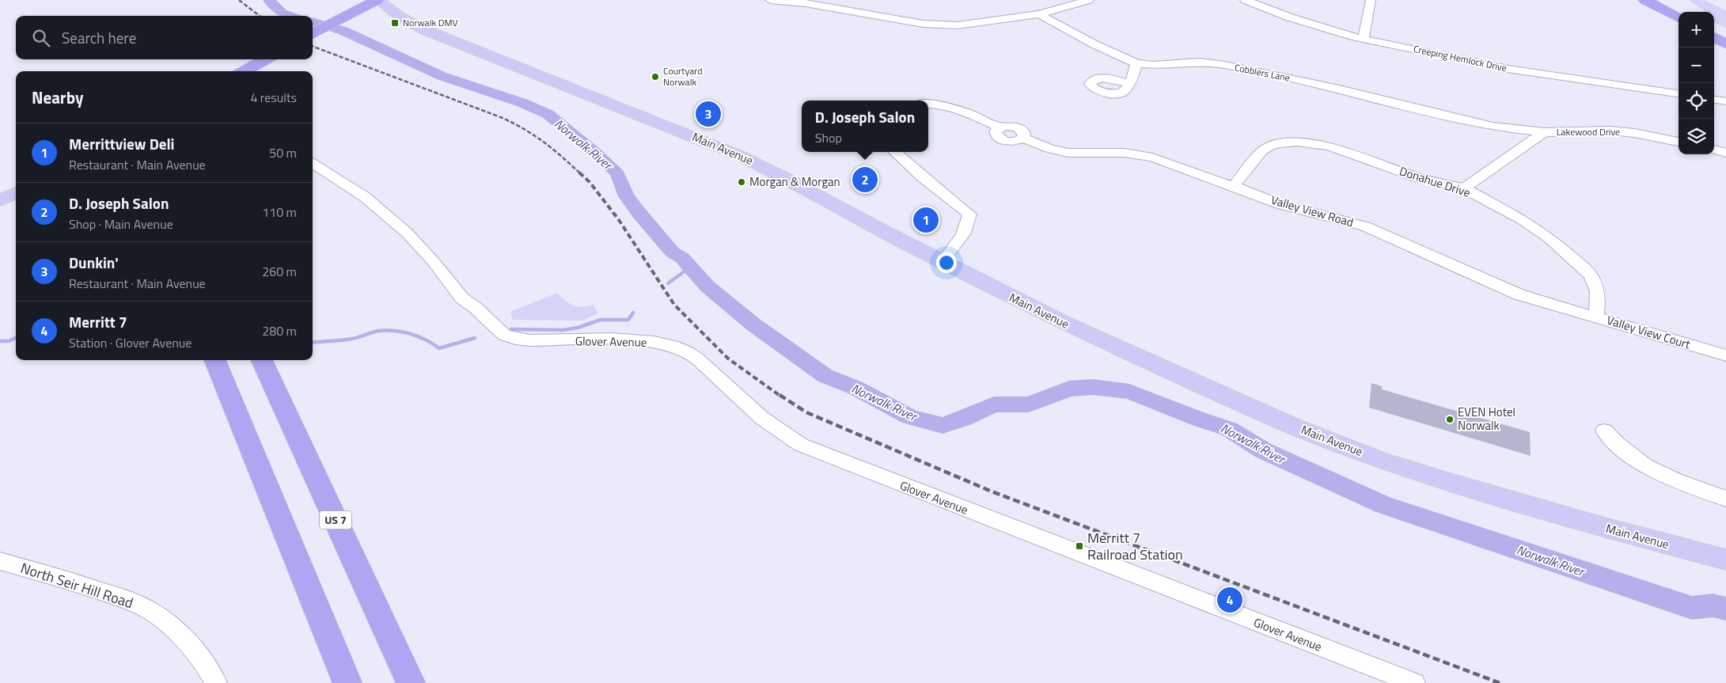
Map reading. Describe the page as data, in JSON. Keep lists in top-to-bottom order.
{
  "streets": {
    "highway": ["US 7"],
    "main road": ["Main Avenue"],
    "street": [
      "Creeping Hemlock Drive",
      "Cobblers Lane",
      "Lakewood Drive",
      "Donahue Drive",
      "Valley View Road",
      "Valley View Court",
      "Glover Avenue",
      "North Seir Hill Road"
    ]
  },
  "crossings": [
    ["Cobblers Lane", "Lakewood Drive"],
    ["Lakewood Drive", "Donahue Drive"],
    ["Donahue Drive", "Valley View Road"],
    ["Donahue Drive", "Valley View Court"],
    ["Valley View Road", "Valley View Court"]
  ],
  "water": ["Norwalk River"],
  "places": {
    "transit": ["Norwalk DMV", "Merritt 7 Railroad Station"],
    "other": ["Courtyard Norwalk", "Morgan & Morgan", "EVEN Hotel Norwalk"]
  },
  "page": {
    "map_buttons": ["+", "−"],
    "search": "Search here",
    "heading": ["Nearby", "4 results"],
    "pins": [
      "3",
      "2",
      "1",
      "4"
    ],
    "popup": ["D. Joseph Salon", "Shop"],
    "list": [
      {
        "mark": "1",
        "name": "Merrittview Deli",
        "note": "Restaurant · Main Avenue",
        "value": "50 m"
      },
      {
        "mark": "2",
        "name": "D. Joseph Salon",
        "note": "Shop · Main Avenue",
        "value": "110 m"
      },
      {
        "mark": "3",
        "name": "Dunkin'",
        "note": "Restaurant · Main Avenue",
        "value": "260 m"
      },
      {
        "mark": "4",
        "name": "Merritt 7",
        "note": "Station · Glover Avenue",
        "value": "280 m"
      }
    ]
  }
}
